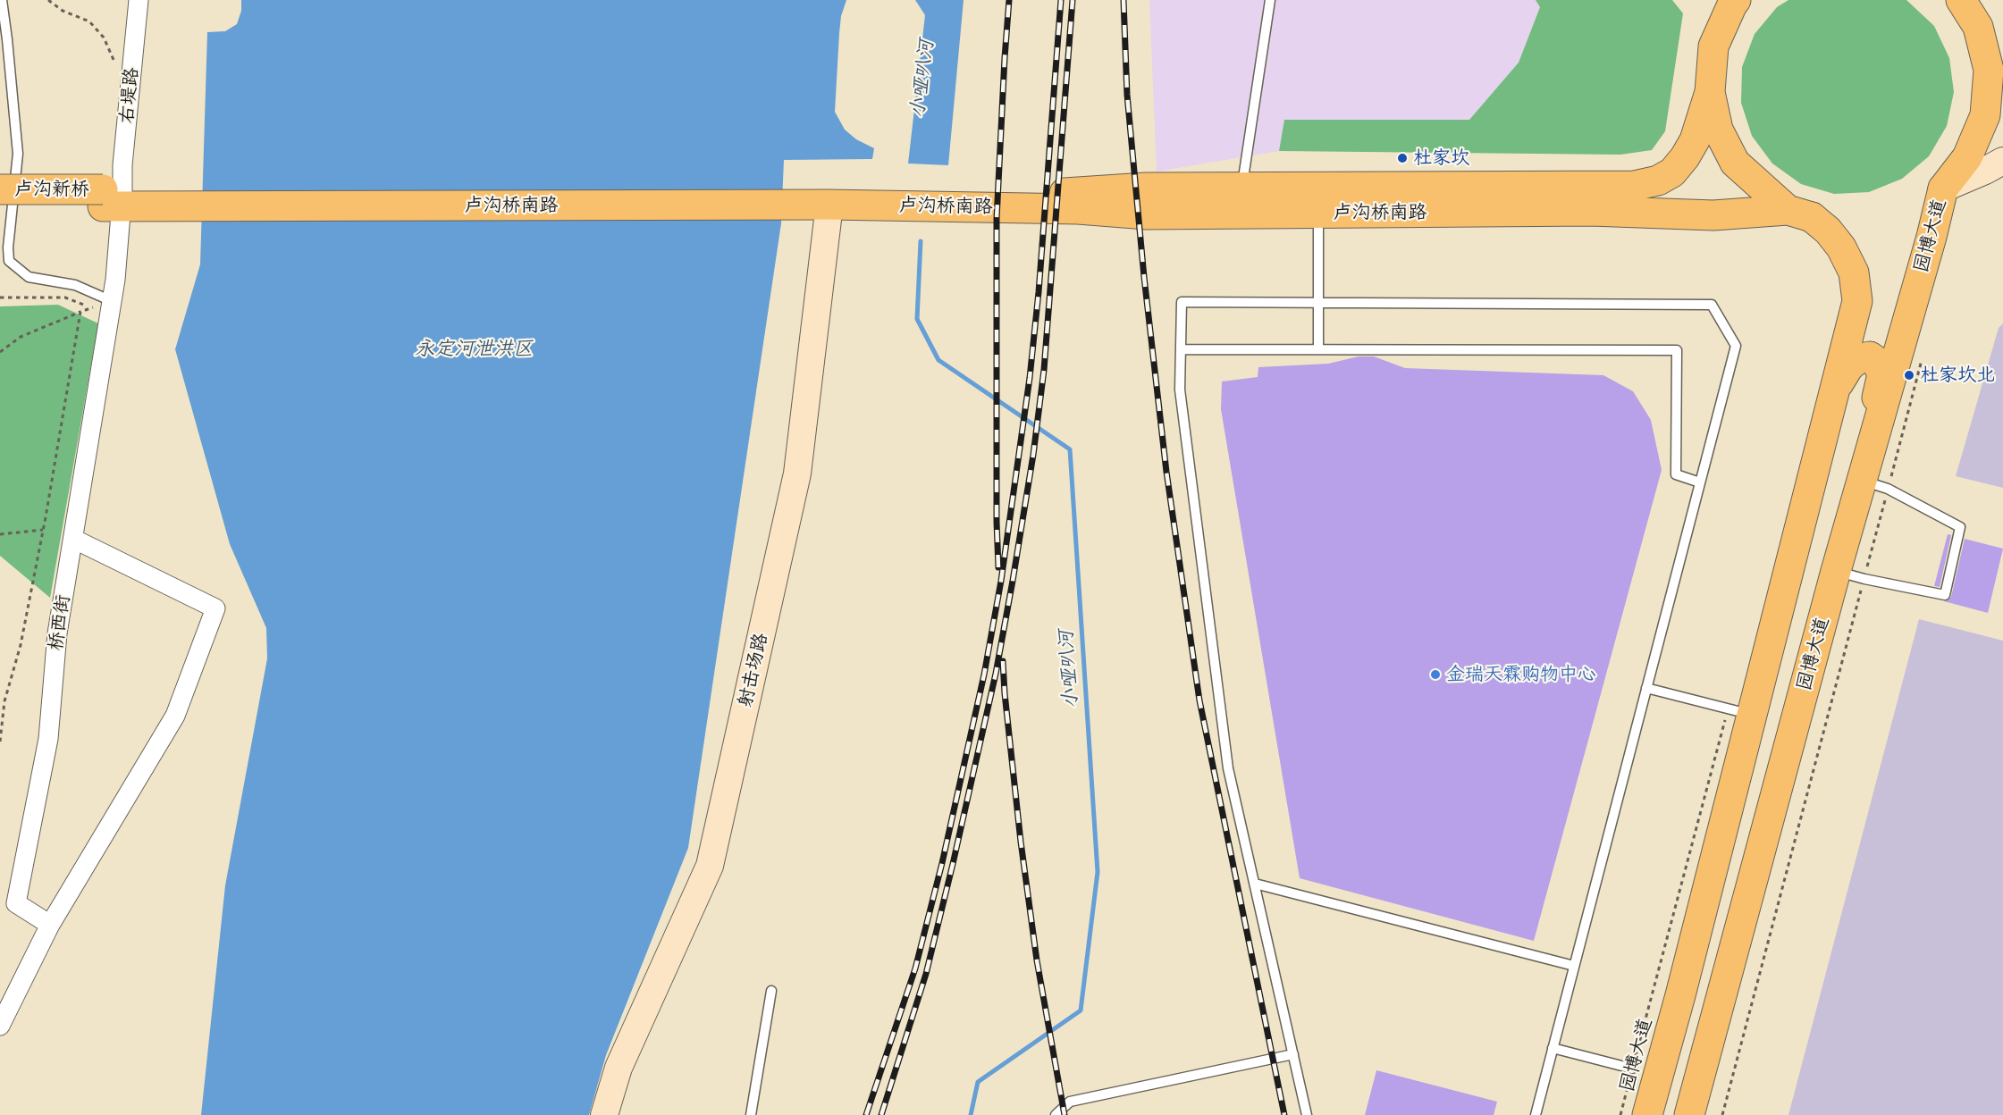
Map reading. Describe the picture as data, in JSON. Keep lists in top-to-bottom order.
{
  "streets": {
    "main road": ["卢沟新桥", "卢沟桥南路", "园博大道"],
    "street": ["右堤路", "桥西街", "射击场路"]
  },
  "crossings": [
    ["右堤路", "卢沟新桥"],
    ["右堤路", "卢沟桥南路"],
    ["右堤路", "桥西街"],
    ["卢沟新桥", "卢沟桥南路"],
    ["卢沟新桥", "桥西街"],
    ["卢沟桥南路", "园博大道"],
    ["卢沟桥南路", "桥西街"],
    ["卢沟桥南路", "射击场路"]
  ],
  "water": ["小哑叭河", "永定河泄洪区"],
  "places": ["杜家坎", "杜家坎北", "金瑞天霖购物中心"]
}
